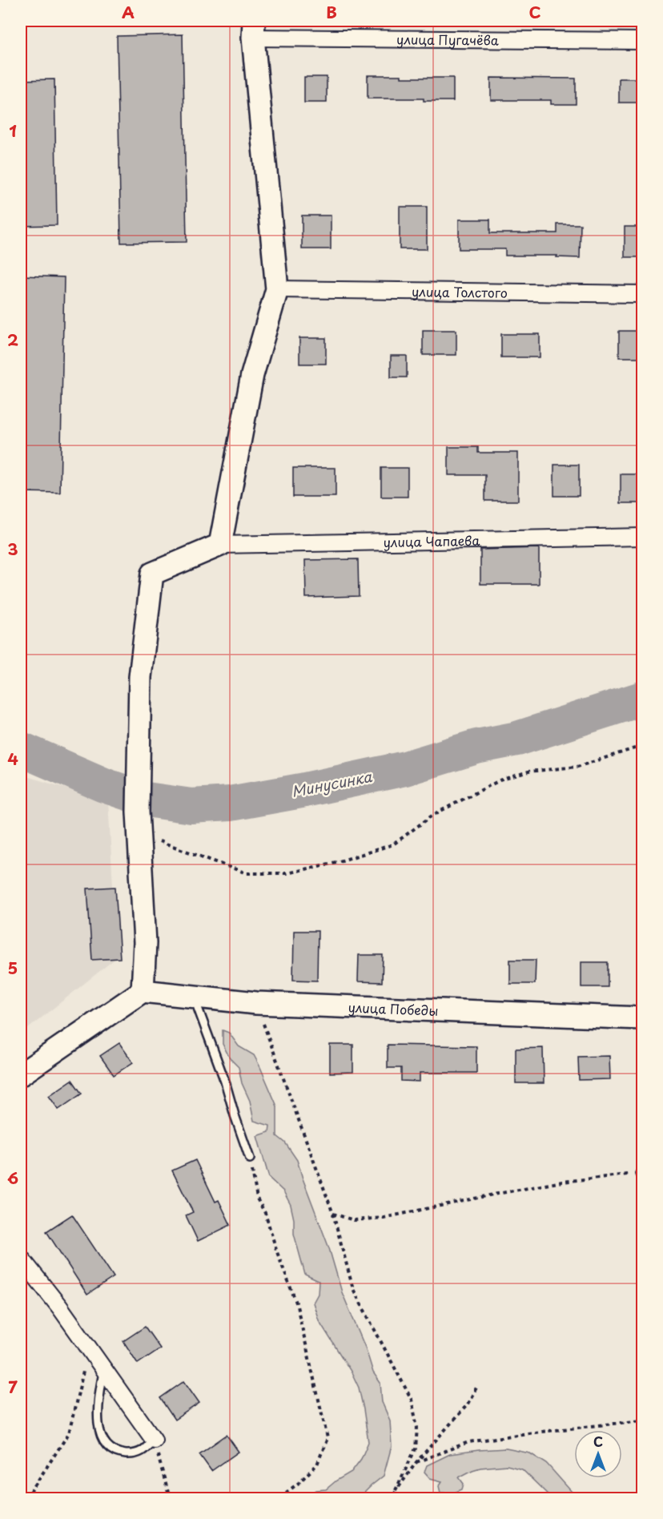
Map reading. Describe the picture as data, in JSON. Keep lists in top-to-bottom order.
{
  "streets": {
    "street": [
      "улица Пугачёва",
      "улица Толстого",
      "улица Чапаева",
      "улица Победы"
    ]
  },
  "water": ["Минусинка"],
  "north": "top",
  "grid": {
    "columns": ["A", "B", "C"],
    "rows": [
      "1",
      "2",
      "3",
      "4",
      "5",
      "6",
      "7"
    ]
  }
}
